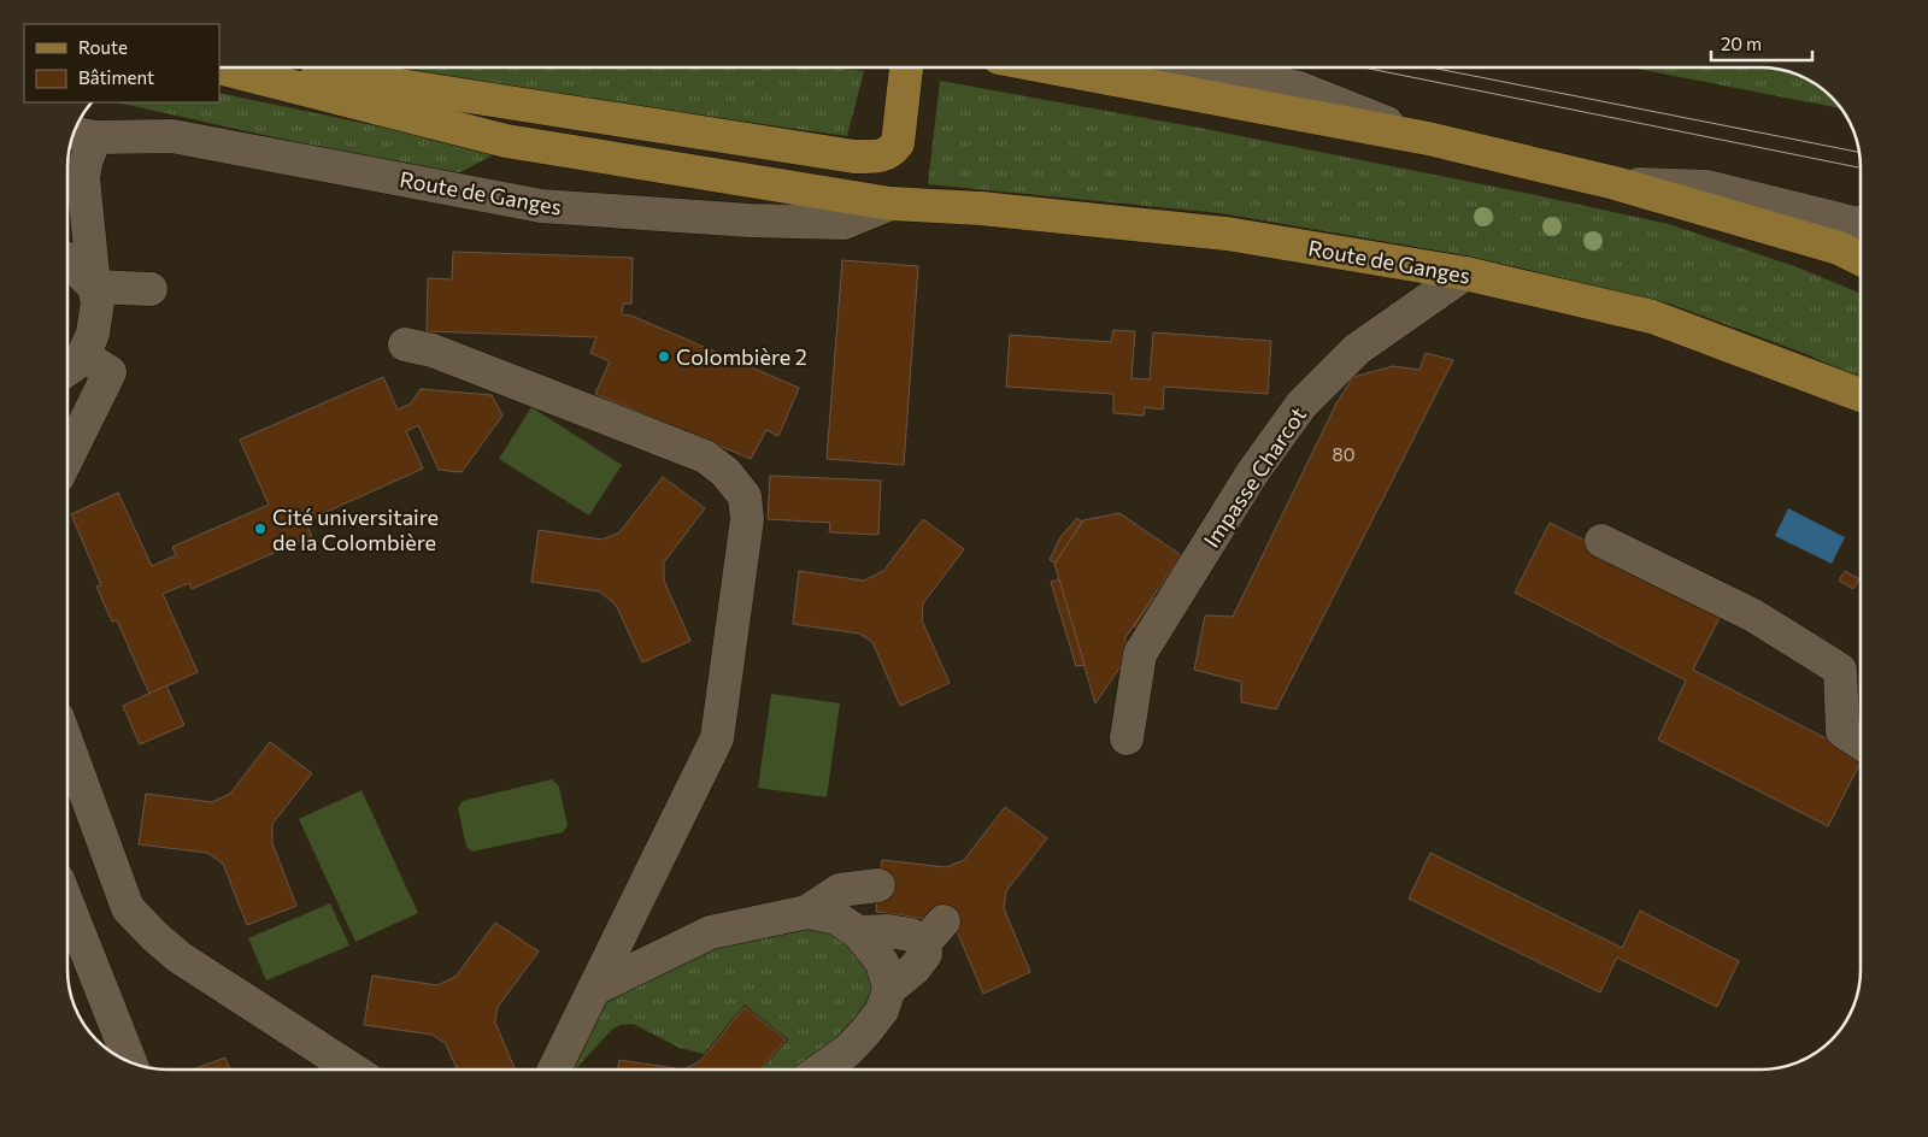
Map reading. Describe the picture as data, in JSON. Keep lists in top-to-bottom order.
{
  "streets": {
    "main road": ["Route de Ganges"],
    "street": ["Impasse Charcot"]
  },
  "crossings": [
    ["Route de Ganges", "Impasse Charcot"]
  ],
  "places": ["Colombière 2", "Cité universitaire de la Colombière"],
  "house_numbers": ["80"],
  "legend": ["Route", "Bâtiment"],
  "scale_bar": "20 m"
}
